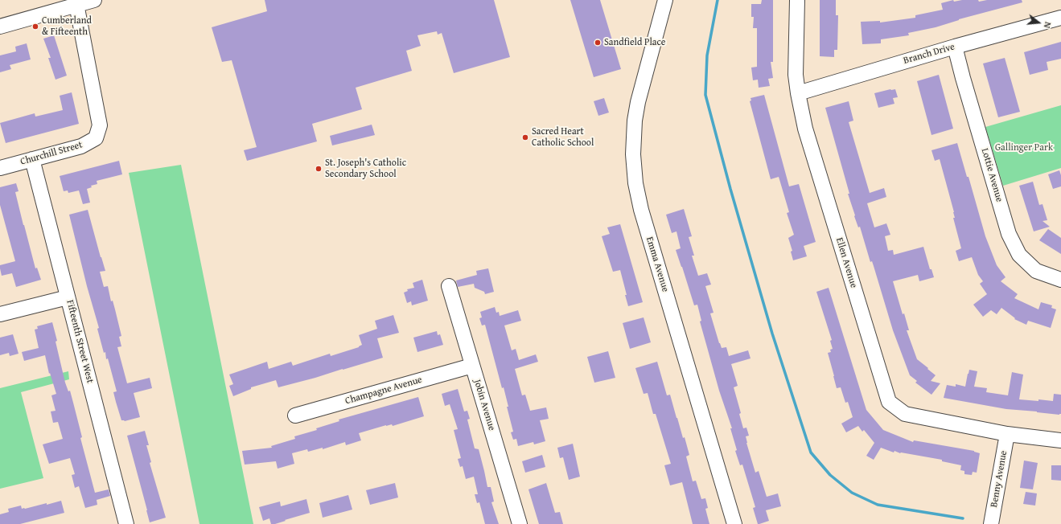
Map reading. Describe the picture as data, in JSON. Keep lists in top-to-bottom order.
{
  "streets": {
    "street": [
      "Branch Drive",
      "Churchill Street",
      "Lottie Avenue",
      "Ellen Avenue",
      "Emma Avenue",
      "Fifteenth Street West",
      "Champagne Avenue",
      "Jobin Avenue",
      "Benny Avenue"
    ]
  },
  "crossings": [
    ["Branch Drive", "Lottie Avenue"],
    ["Branch Drive", "Ellen Avenue"],
    ["Churchill Street", "Fifteenth Street West"],
    ["Ellen Avenue", "Benny Avenue"],
    ["Champagne Avenue", "Jobin Avenue"]
  ],
  "parks": ["Gallinger Park"],
  "places": [
    "Cumberland & Fifteenth",
    "Sandfield Place",
    "Sacred Heart Catholic School",
    "St. Joseph's Catholic Secondary School"
  ],
  "north": "right"
}
